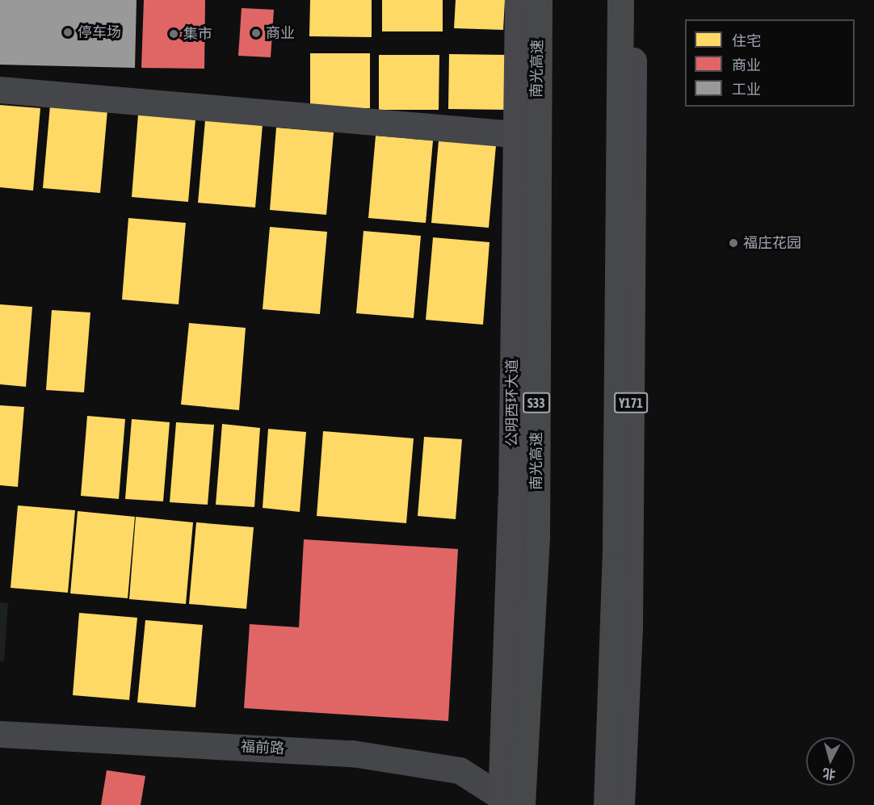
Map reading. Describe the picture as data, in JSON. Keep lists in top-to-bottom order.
{
  "streets": {
    "highway": ["南光高速", "S33"],
    "main road": ["公明西环大道", "Y171"],
    "street": ["福前路"]
  },
  "crossings": [
    ["南光高速", "公明西环大道"],
    ["南光高速", "福前路"],
    ["公明西环大道", "福前路"]
  ],
  "places": [
    "停车场",
    "商业",
    "集市",
    "福庄花园"
  ],
  "legend": ["住宅", "商业", "工业"],
  "north": "bottom"
}
